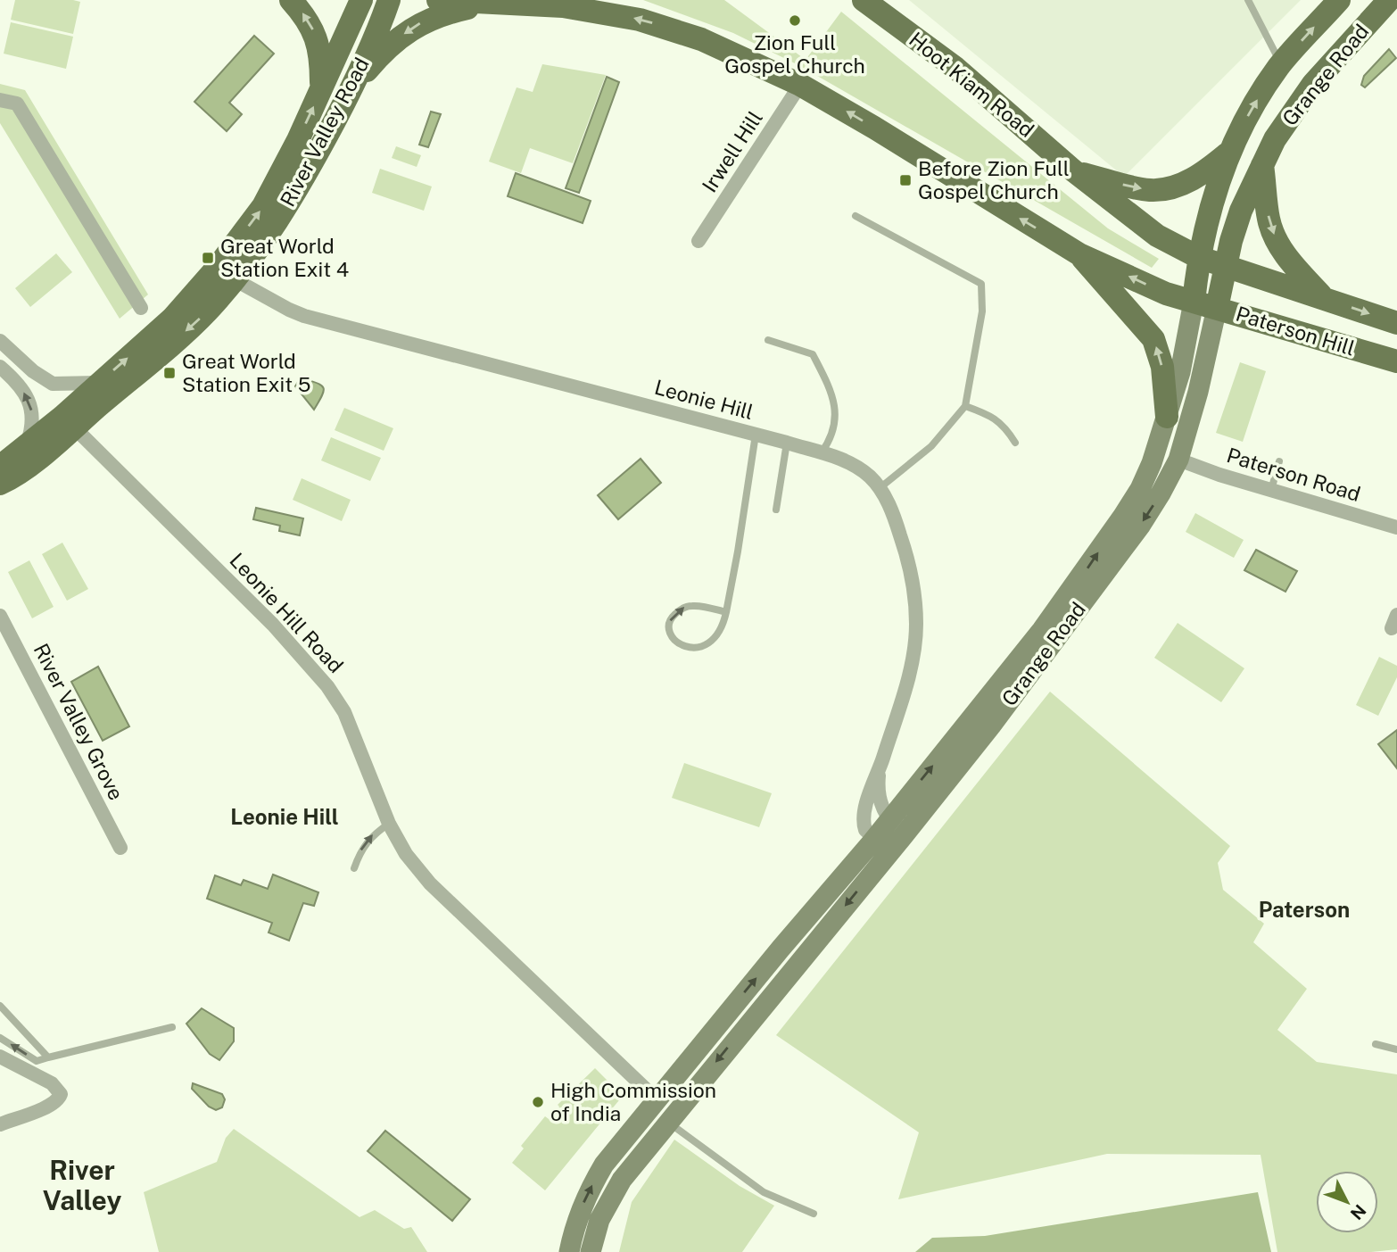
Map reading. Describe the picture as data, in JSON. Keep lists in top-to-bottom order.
{
  "streets": {
    "main road": [
      "Grange Road",
      "Hoot Kiam Road",
      "River Valley Road",
      "Paterson Hill"
    ],
    "street": [
      "Irwell Hill",
      "Leonie Hill",
      "Paterson Road",
      "Leonie Hill Road",
      "River Valley Grove"
    ]
  },
  "crossings": [
    ["Grange Road", "Hoot Kiam Road"],
    ["Grange Road", "Paterson Hill"],
    ["Grange Road", "Leonie Hill"],
    ["Grange Road", "Paterson Road"],
    ["Grange Road", "Leonie Hill Road"],
    ["Hoot Kiam Road", "Paterson Hill"],
    ["River Valley Road", "Leonie Hill"],
    ["River Valley Road", "Leonie Hill Road"]
  ],
  "districts": ["Leonie Hill", "Paterson", "River Valley"],
  "places": {
    "other": ["Zion Full Gospel Church", "High Commission of India"],
    "transit": ["Before Zion Full Gospel Church", "Great World Station Exit 4", "Great World Station Exit 5"]
  },
  "north": "bottom right"
}
